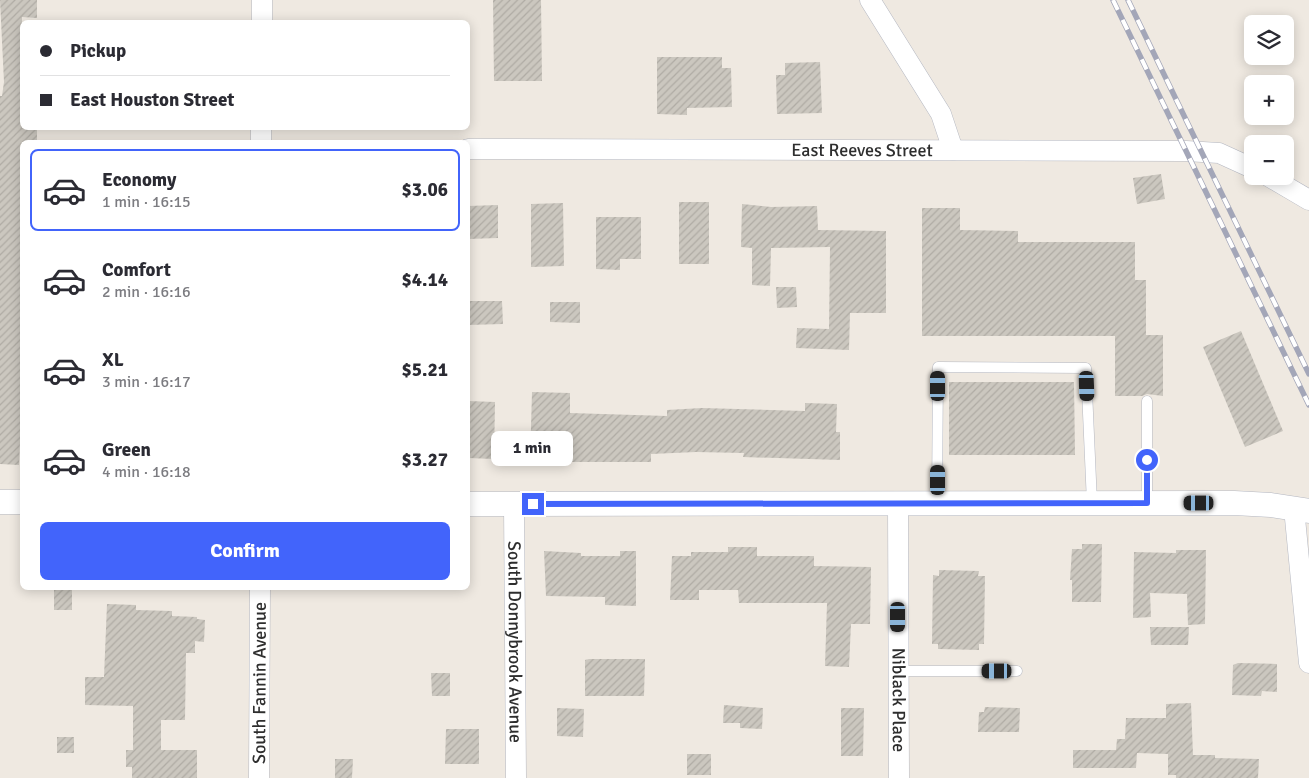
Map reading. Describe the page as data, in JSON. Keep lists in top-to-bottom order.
{
  "streets": {
    "street": [
      "East Reeves Street",
      "South Donnybrook Avenue",
      "South Fannin Avenue",
      "Niblack Place"
    ]
  },
  "page": {
    "map_buttons": ["+", "−"],
    "banner": ["Pickup", "East Houston Street"],
    "list": [
      {
        "name": "Economy",
        "note": "1 min · 16:15",
        "value": "$3.06"
      },
      {
        "name": "Comfort",
        "note": "2 min · 16:16",
        "value": "$4.14"
      },
      {
        "name": "XL",
        "note": "3 min · 16:17",
        "value": "$5.21"
      },
      {
        "name": "Green",
        "note": "4 min · 16:18",
        "value": "$3.27"
      }
    ],
    "bubble": "1 min",
    "buttons": "Confirm"
  }
}
